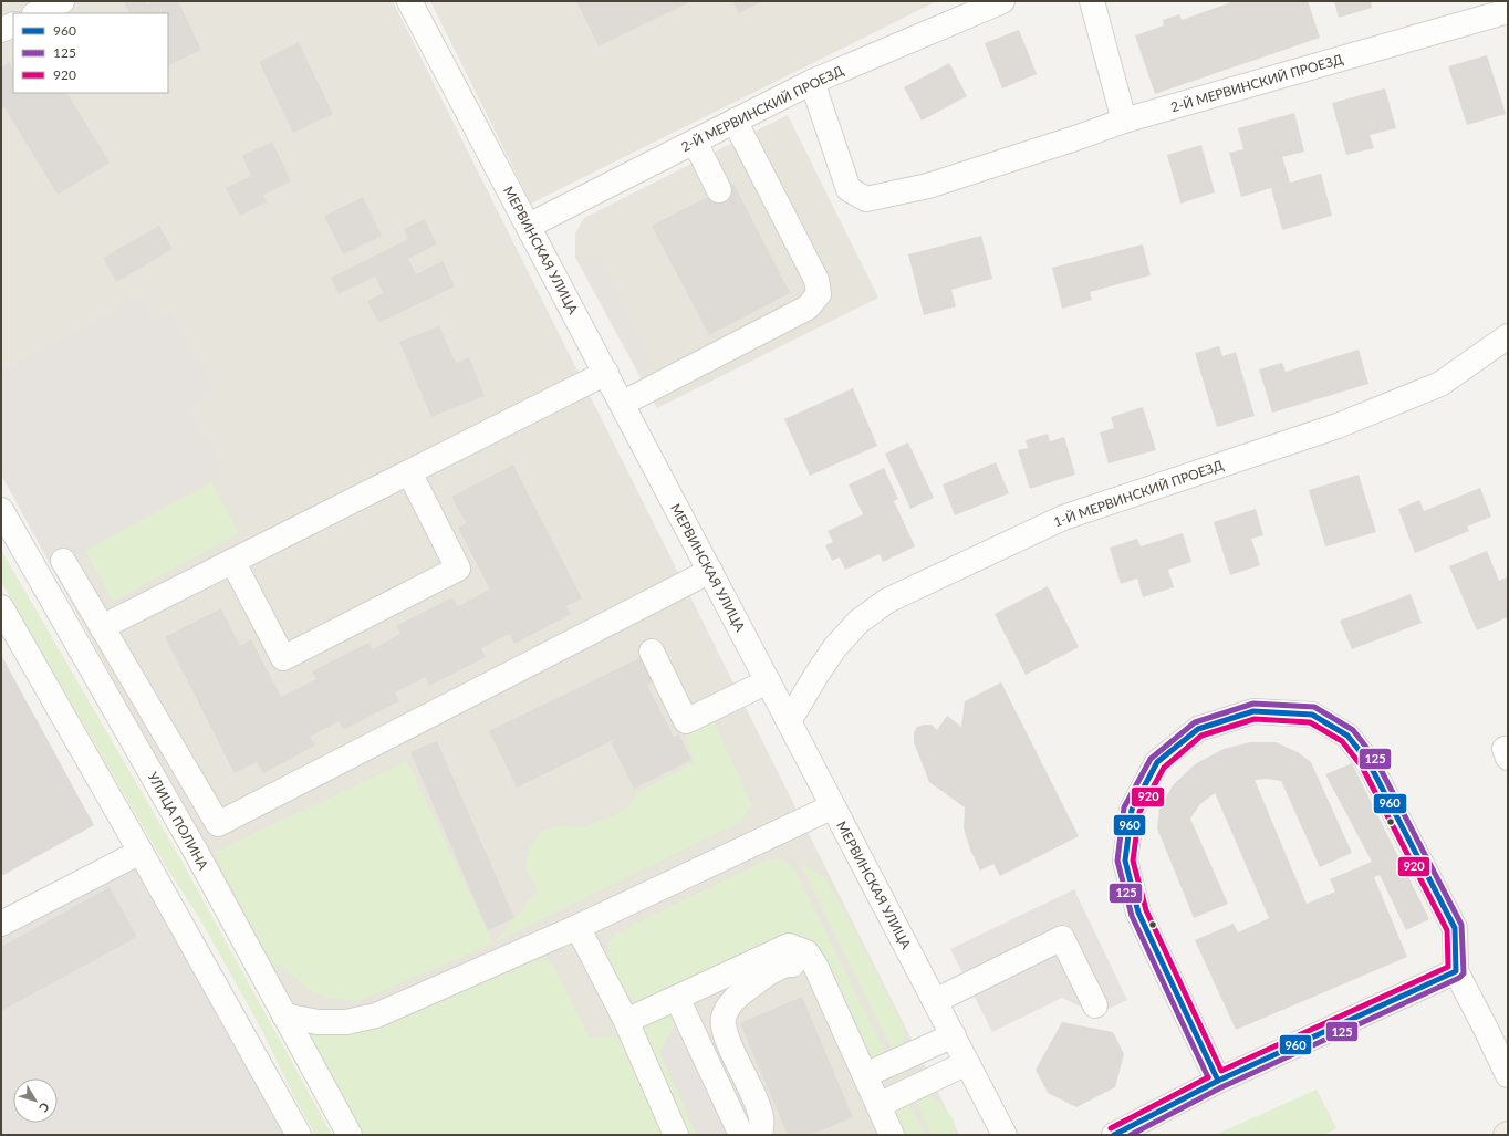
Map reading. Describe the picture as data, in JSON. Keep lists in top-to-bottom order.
{
  "streets": {
    "street": [
      "2-Й МЕРВИНСКИЙ ПРОЕЗД",
      "МЕРВИНСКАЯ УЛИЦА",
      "1-Й МЕРВИНСКИЙ ПРОЕЗД",
      "УЛИЦА ПОЛИНА"
    ]
  },
  "crossings": [
    ["2-Й МЕРВИНСКИЙ ПРОЕЗД", "МЕРВИНСКАЯ УЛИЦА"],
    ["МЕРВИНСКАЯ УЛИЦА", "1-Й МЕРВИНСКИЙ ПРОЕЗД"]
  ],
  "lines": ["transit line 125", "transit line 960", "transit line 920"],
  "legend": ["960", "125", "920"],
  "north": "bottom right"
}
